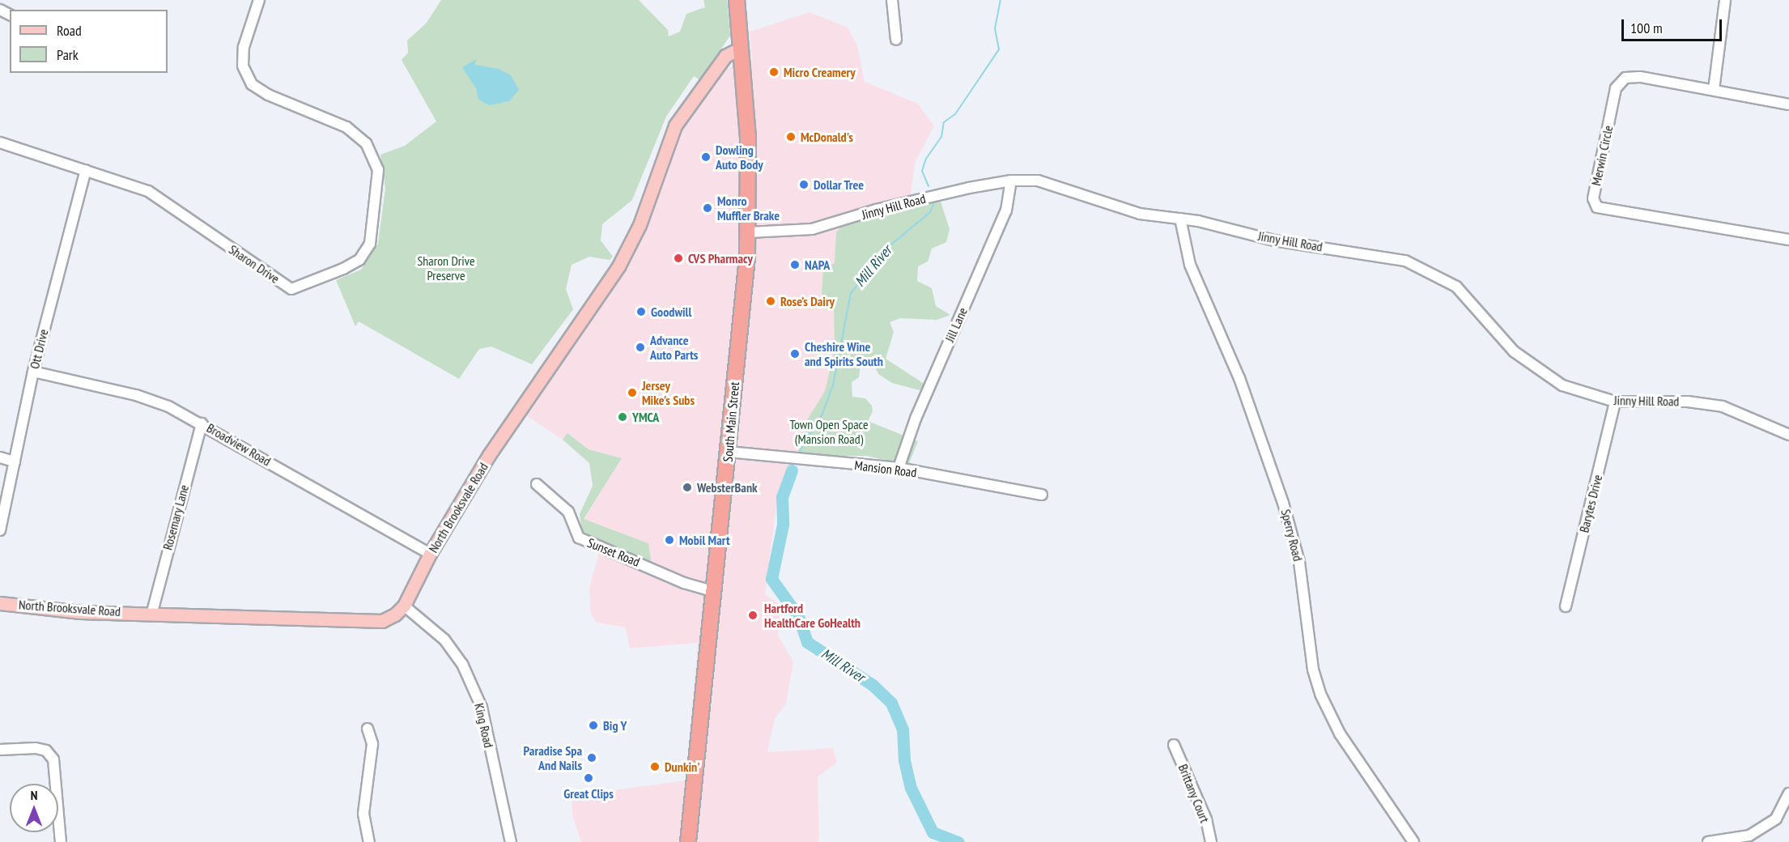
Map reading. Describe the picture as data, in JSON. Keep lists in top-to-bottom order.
{
  "streets": {
    "highway": ["South Main Street"],
    "main road": ["North Brooksvale Road"],
    "street": [
      "Merwin Circle",
      "Jinny Hill Road",
      "Sharon Drive",
      "Jill Lane",
      "Ott Drive",
      "Broadview Road",
      "Mansion Road",
      "Barytes Drive",
      "Rosemary Lane",
      "Sperry Road",
      "Sunset Road",
      "King Road",
      "Brittany Court"
    ]
  },
  "crossings": [
    ["Jinny Hill Road", "Jill Lane"],
    ["Jinny Hill Road", "South Main Street"],
    ["Jinny Hill Road", "Barytes Drive"],
    ["Jinny Hill Road", "Sperry Road"],
    ["Sharon Drive", "Ott Drive"],
    ["Jill Lane", "Mansion Road"],
    ["Ott Drive", "Broadview Road"],
    ["South Main Street", "Mansion Road"],
    ["South Main Street", "North Brooksvale Road"],
    ["South Main Street", "Sunset Road"],
    ["Broadview Road", "North Brooksvale Road"],
    ["Broadview Road", "Rosemary Lane"],
    ["North Brooksvale Road", "Rosemary Lane"],
    ["North Brooksvale Road", "King Road"]
  ],
  "water": ["Mill River"],
  "parks": ["Sharon Drive Preserve", "Town Open Space (Mansion Road)"],
  "places": [
    "Micro Creamery",
    "McDonald's",
    "Dowling Auto Body",
    "Dollar Tree",
    "Monro Muffler Brake",
    "CVS Pharmacy",
    "NAPA",
    "Rose’s Dairy",
    "Goodwill",
    "Advance Auto Parts",
    "Cheshire Wine and Spirits South",
    "Jersey Mike's Subs",
    "YMCA",
    "WebsterBank",
    "Mobil Mart",
    "Hartford HealthCare GoHealth",
    "Big Y",
    "Paradise Spa And Nails",
    "Dunkin'",
    "Great Clips"
  ],
  "legend": ["Road", "Park"],
  "scale_bar": "100 m",
  "north": "top"
}
